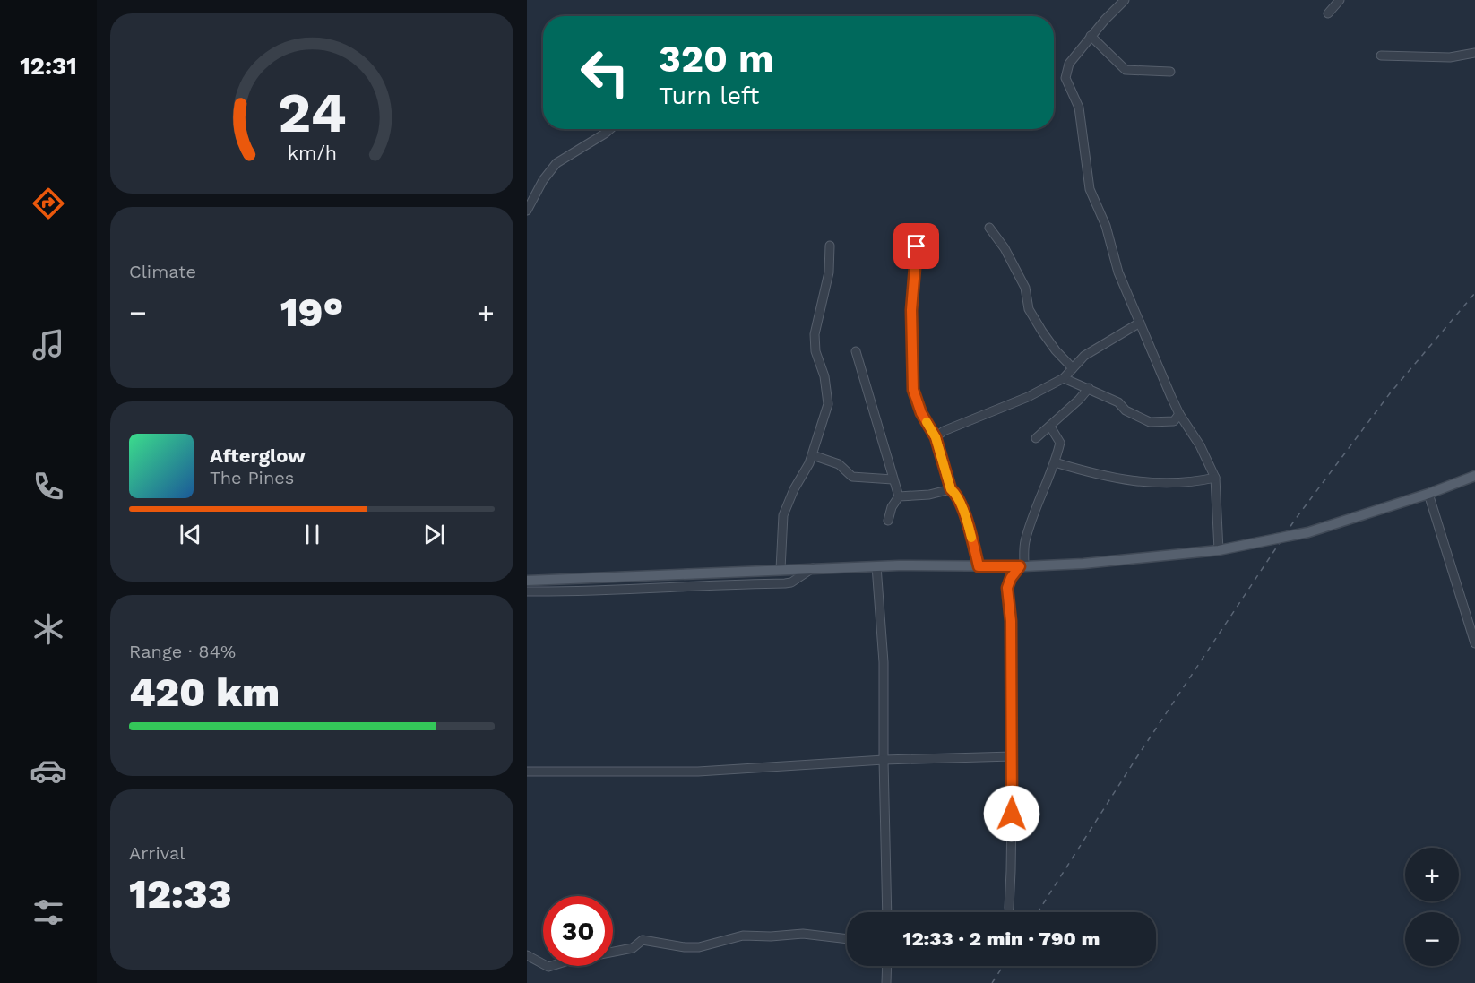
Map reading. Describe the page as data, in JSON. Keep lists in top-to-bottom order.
{
  "page": {
    "tabs": "12:31",
    "turn": ["320 m", "Turn left"],
    "tile": [
      "Climate",
      ["Range · 84%", "420 km"],
      ["Arrival", "12:33"]
    ],
    "heat": ["−", "19°", "+"],
    "song": ["Afterglow", "The Pines"],
    "map_buttons": ["+", "−"],
    "limit": "30",
    "trip": "12:33 · 2 min · 790 m",
    "gauge": ["24", "km/h"]
  }
}
